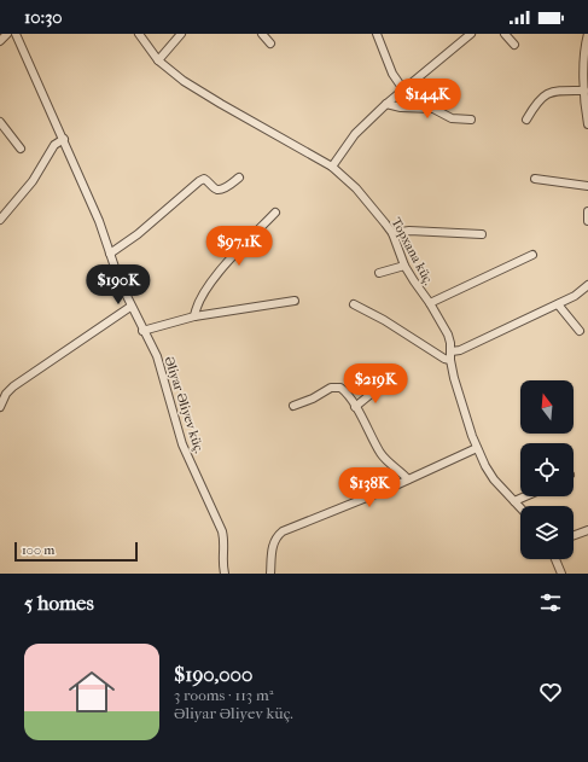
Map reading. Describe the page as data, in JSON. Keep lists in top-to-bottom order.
{
  "streets": {
    "street": ["Topxana küç.", "Əliyar Əliyev küç."]
  },
  "scale_bar": "100 m",
  "north": "top",
  "page": {
    "status": "10:30",
    "price": [
      "$144K",
      "$97.1K",
      "$190K",
      "$219K",
      "$138K"
    ],
    "scale": "100 m",
    "heading": "5 homes",
    "list": [
      {
        "name": "$190,000",
        "note": "3 rooms · 113 m² · Əliyar Əliyev küç."
      }
    ]
  }
}
